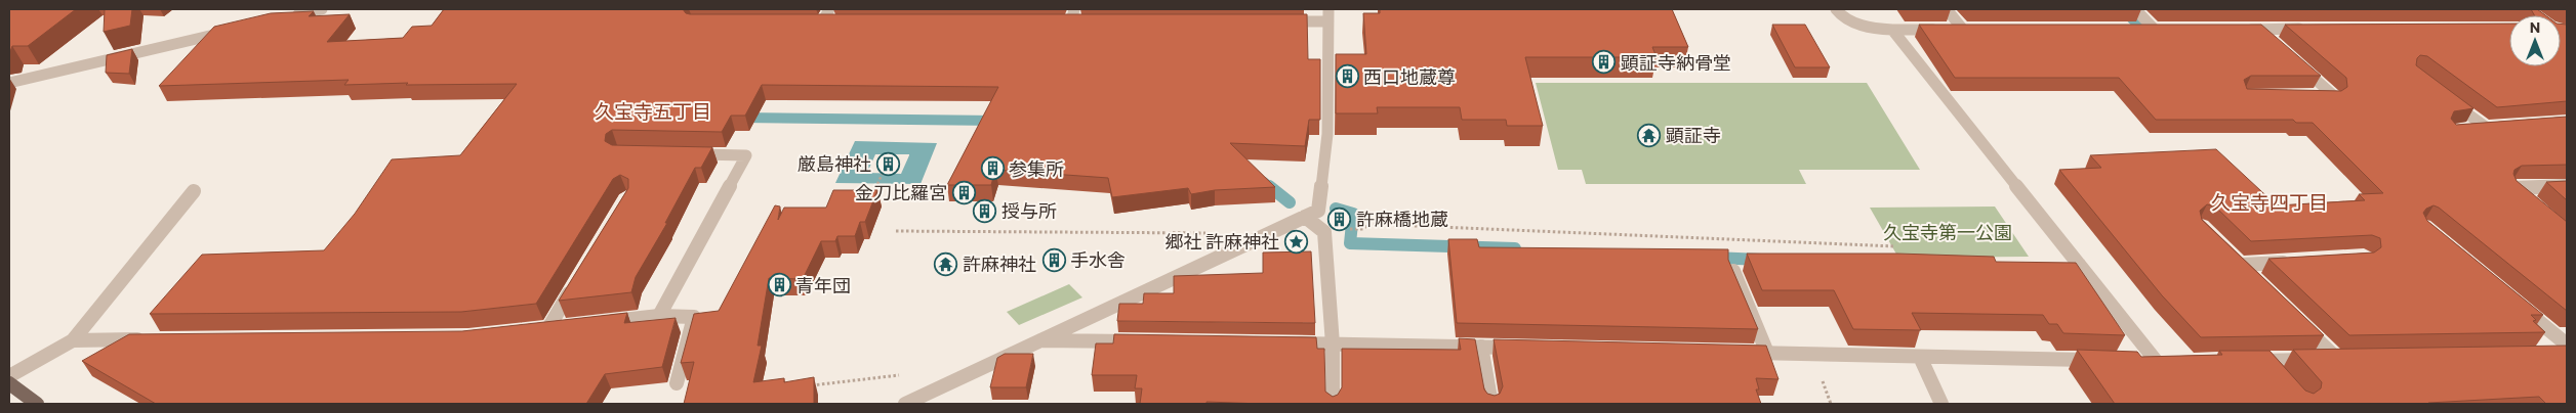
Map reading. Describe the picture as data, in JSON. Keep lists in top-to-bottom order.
{
  "districts": ["久宝寺五丁目", "久宝寺四丁目"],
  "parks": ["久宝寺第一公園"],
  "places": {
    "building": [
      "顕証寺納骨堂",
      "西口地蔵尊",
      "厳島神社",
      "参集所",
      "金刀比羅宮",
      "授与所",
      "許麻橋地蔵",
      "手水舎",
      "青年団"
    ],
    "temple": ["顕証寺", "許麻神社"],
    "place": ["郷社 許麻神社"]
  },
  "north": "top"
}
